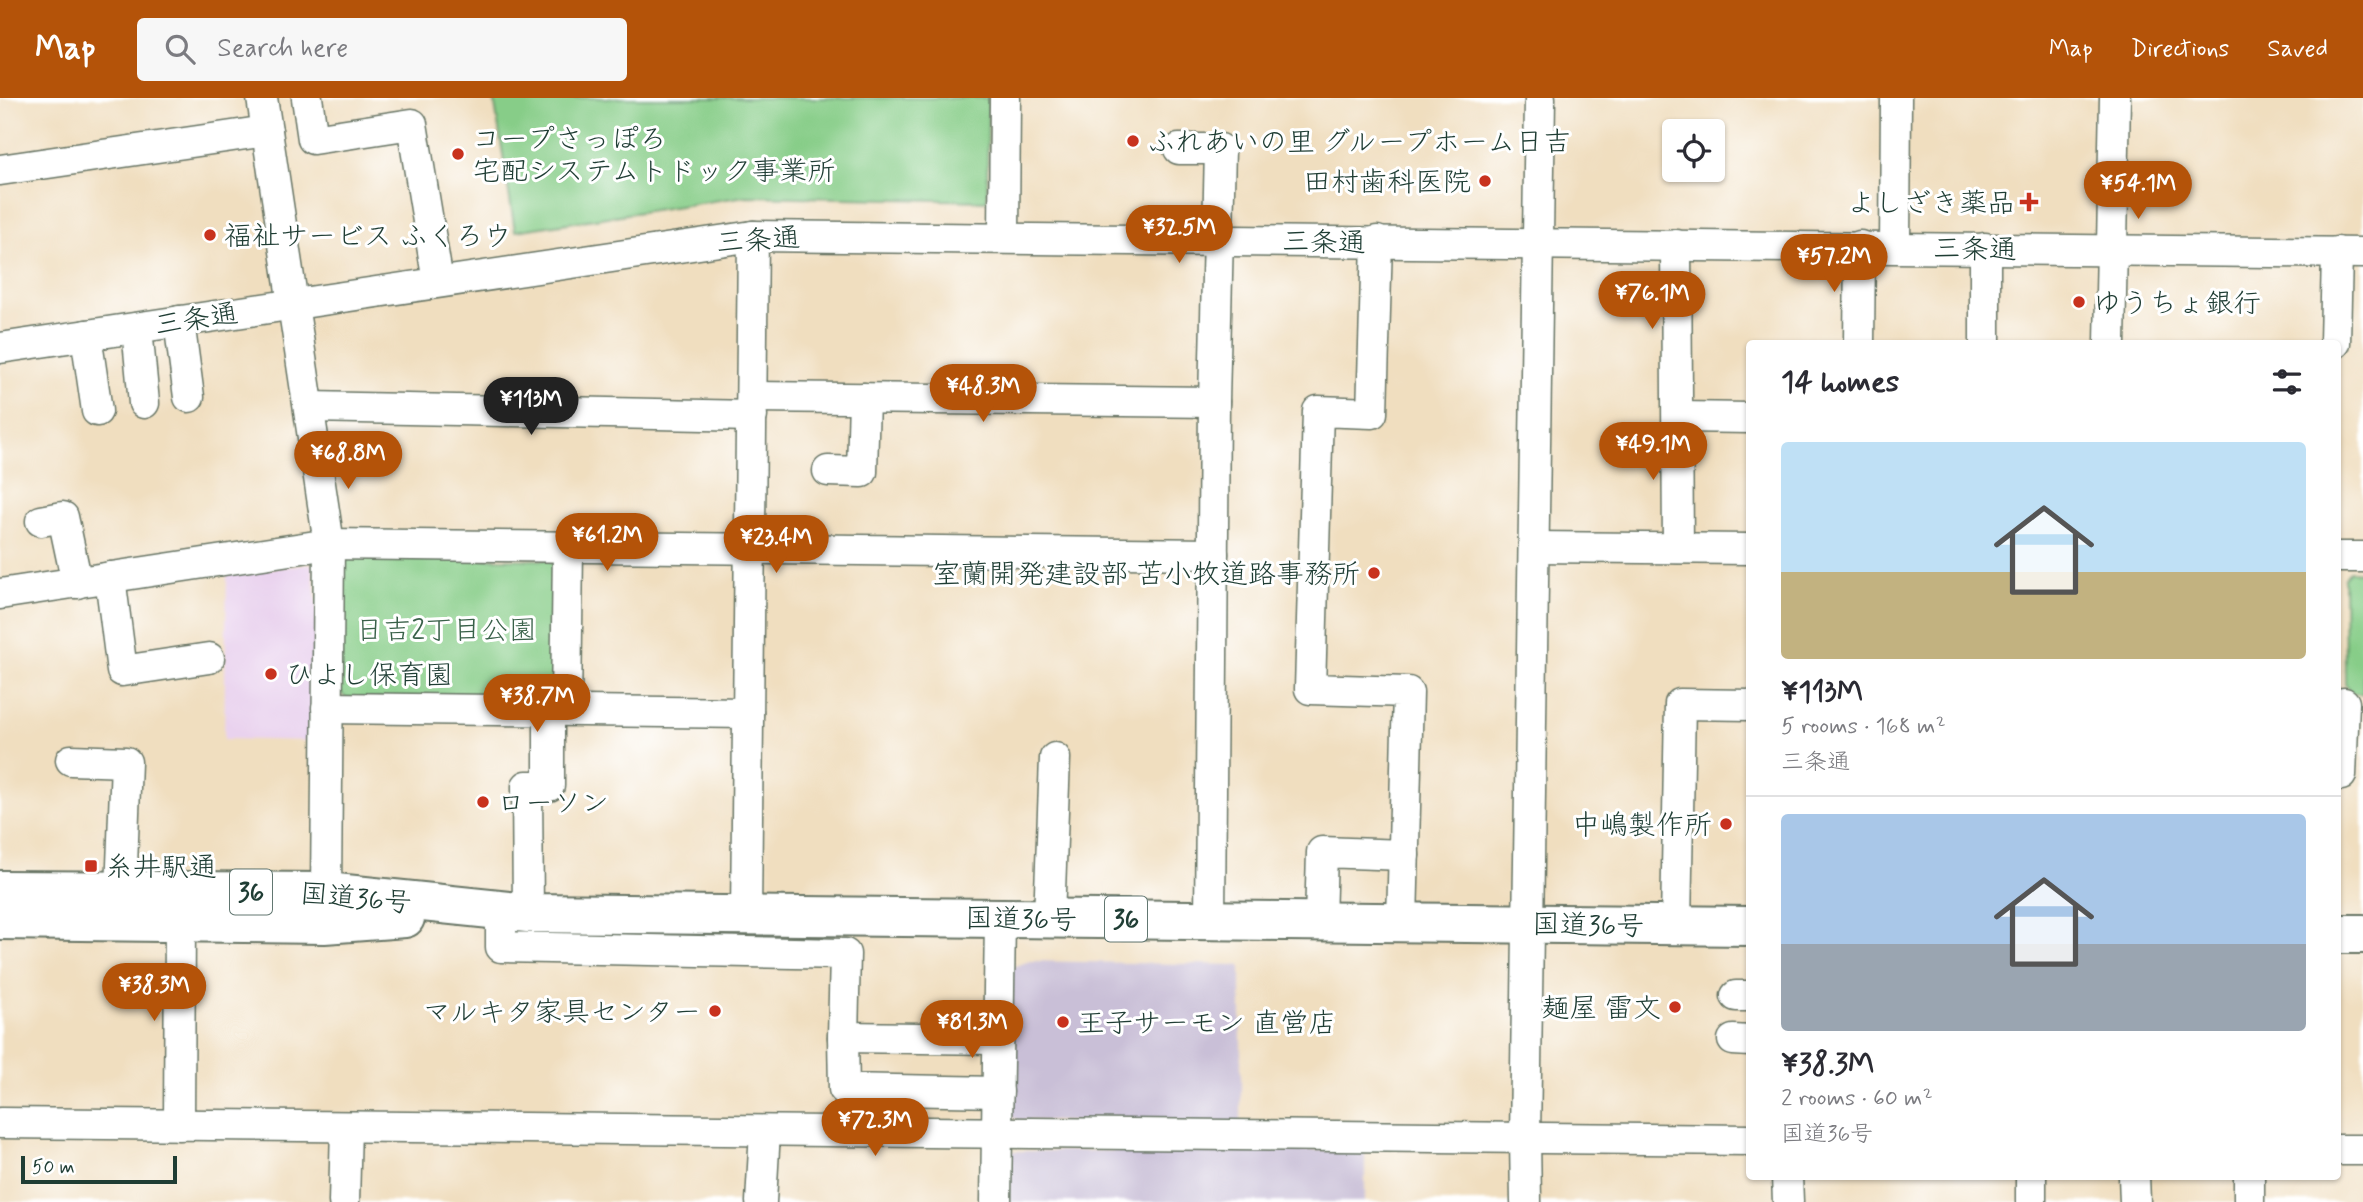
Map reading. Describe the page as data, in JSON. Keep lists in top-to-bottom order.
{
  "streets": {
    "highway": ["36", "国道36号"],
    "street": ["三条通"]
  },
  "parks": ["日吉2丁目公園"],
  "places": {
    "other": [
      "ふれあいの里 グループホーム日吉",
      "コープさっぽろ 宅配システムトドック事業所",
      "田村歯科医院",
      "福祉サービス ふくろウ",
      "ゆうちょ銀行",
      "室蘭開発建設部 苫小牧道路事務所",
      "ひよし保育園",
      "ローソン",
      "中嶋製作所",
      "麺屋 雷文",
      "マルキタ家具センター",
      "王子サーモン 直営店"
    ],
    "health": ["よしざき薬品"],
    "transit": ["糸井駅通"]
  },
  "scale_bar": "50 m",
  "page": {
    "header": "Map",
    "search": "Search here",
    "nav": ["Map", "Directions", "Saved"],
    "price": [
      "¥54.1M",
      "¥32.5M",
      "¥57.2M",
      "¥76.1M",
      "¥48.3M",
      "¥113M",
      "¥49.1M",
      "¥68.8M",
      "¥61.2M",
      "¥23.4M",
      "¥38.7M",
      "¥38.3M",
      "¥81.3M",
      "¥72.3M"
    ],
    "heading": "14 homes",
    "list": [
      {
        "name": "¥113M",
        "note": "5 rooms · 168 m² · 三条通"
      },
      {
        "name": "¥38.3M",
        "note": "2 rooms · 60 m² · 国道36号"
      }
    ],
    "scale": "50 m"
  }
}
